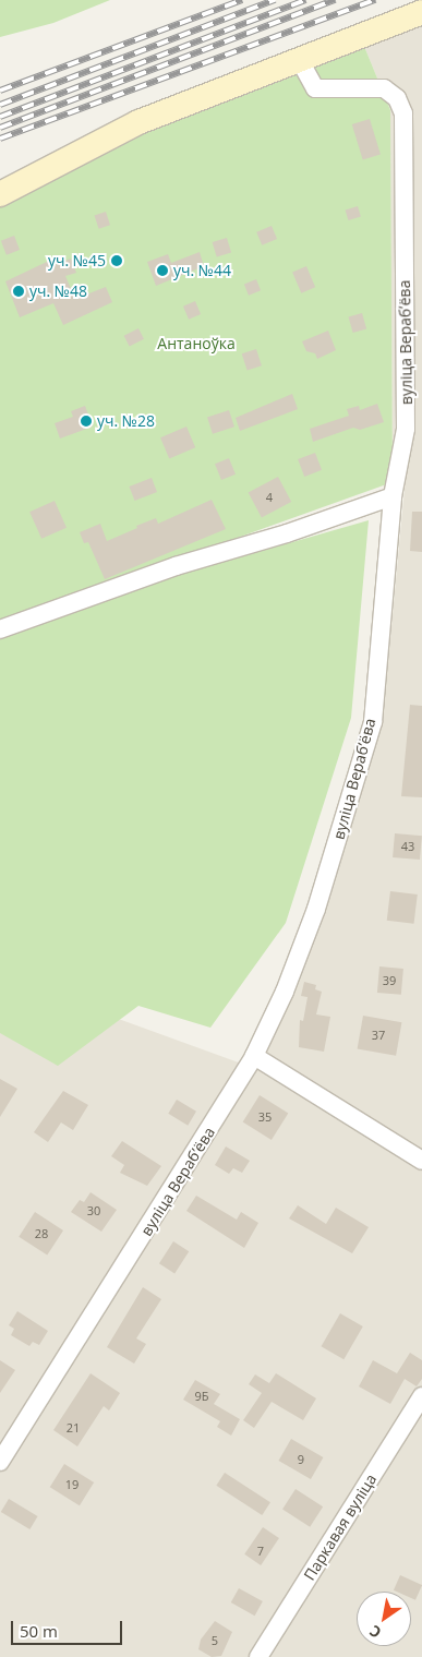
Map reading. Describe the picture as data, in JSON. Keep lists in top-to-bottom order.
{
  "streets": {
    "street": ["вуліца Верабʼёва", "Паркавая вуліца"]
  },
  "parks": ["Антаноўка"],
  "places": [
    "уч. №45",
    "уч. №44",
    "уч. №48",
    "уч. №28"
  ],
  "house_numbers": [
    "4",
    "43",
    "39",
    "37",
    "35",
    "30",
    "28",
    "9Б",
    "21",
    "9",
    "19",
    "7",
    "5"
  ],
  "scale_bar": "50 m",
  "north": "bottom left"
}
